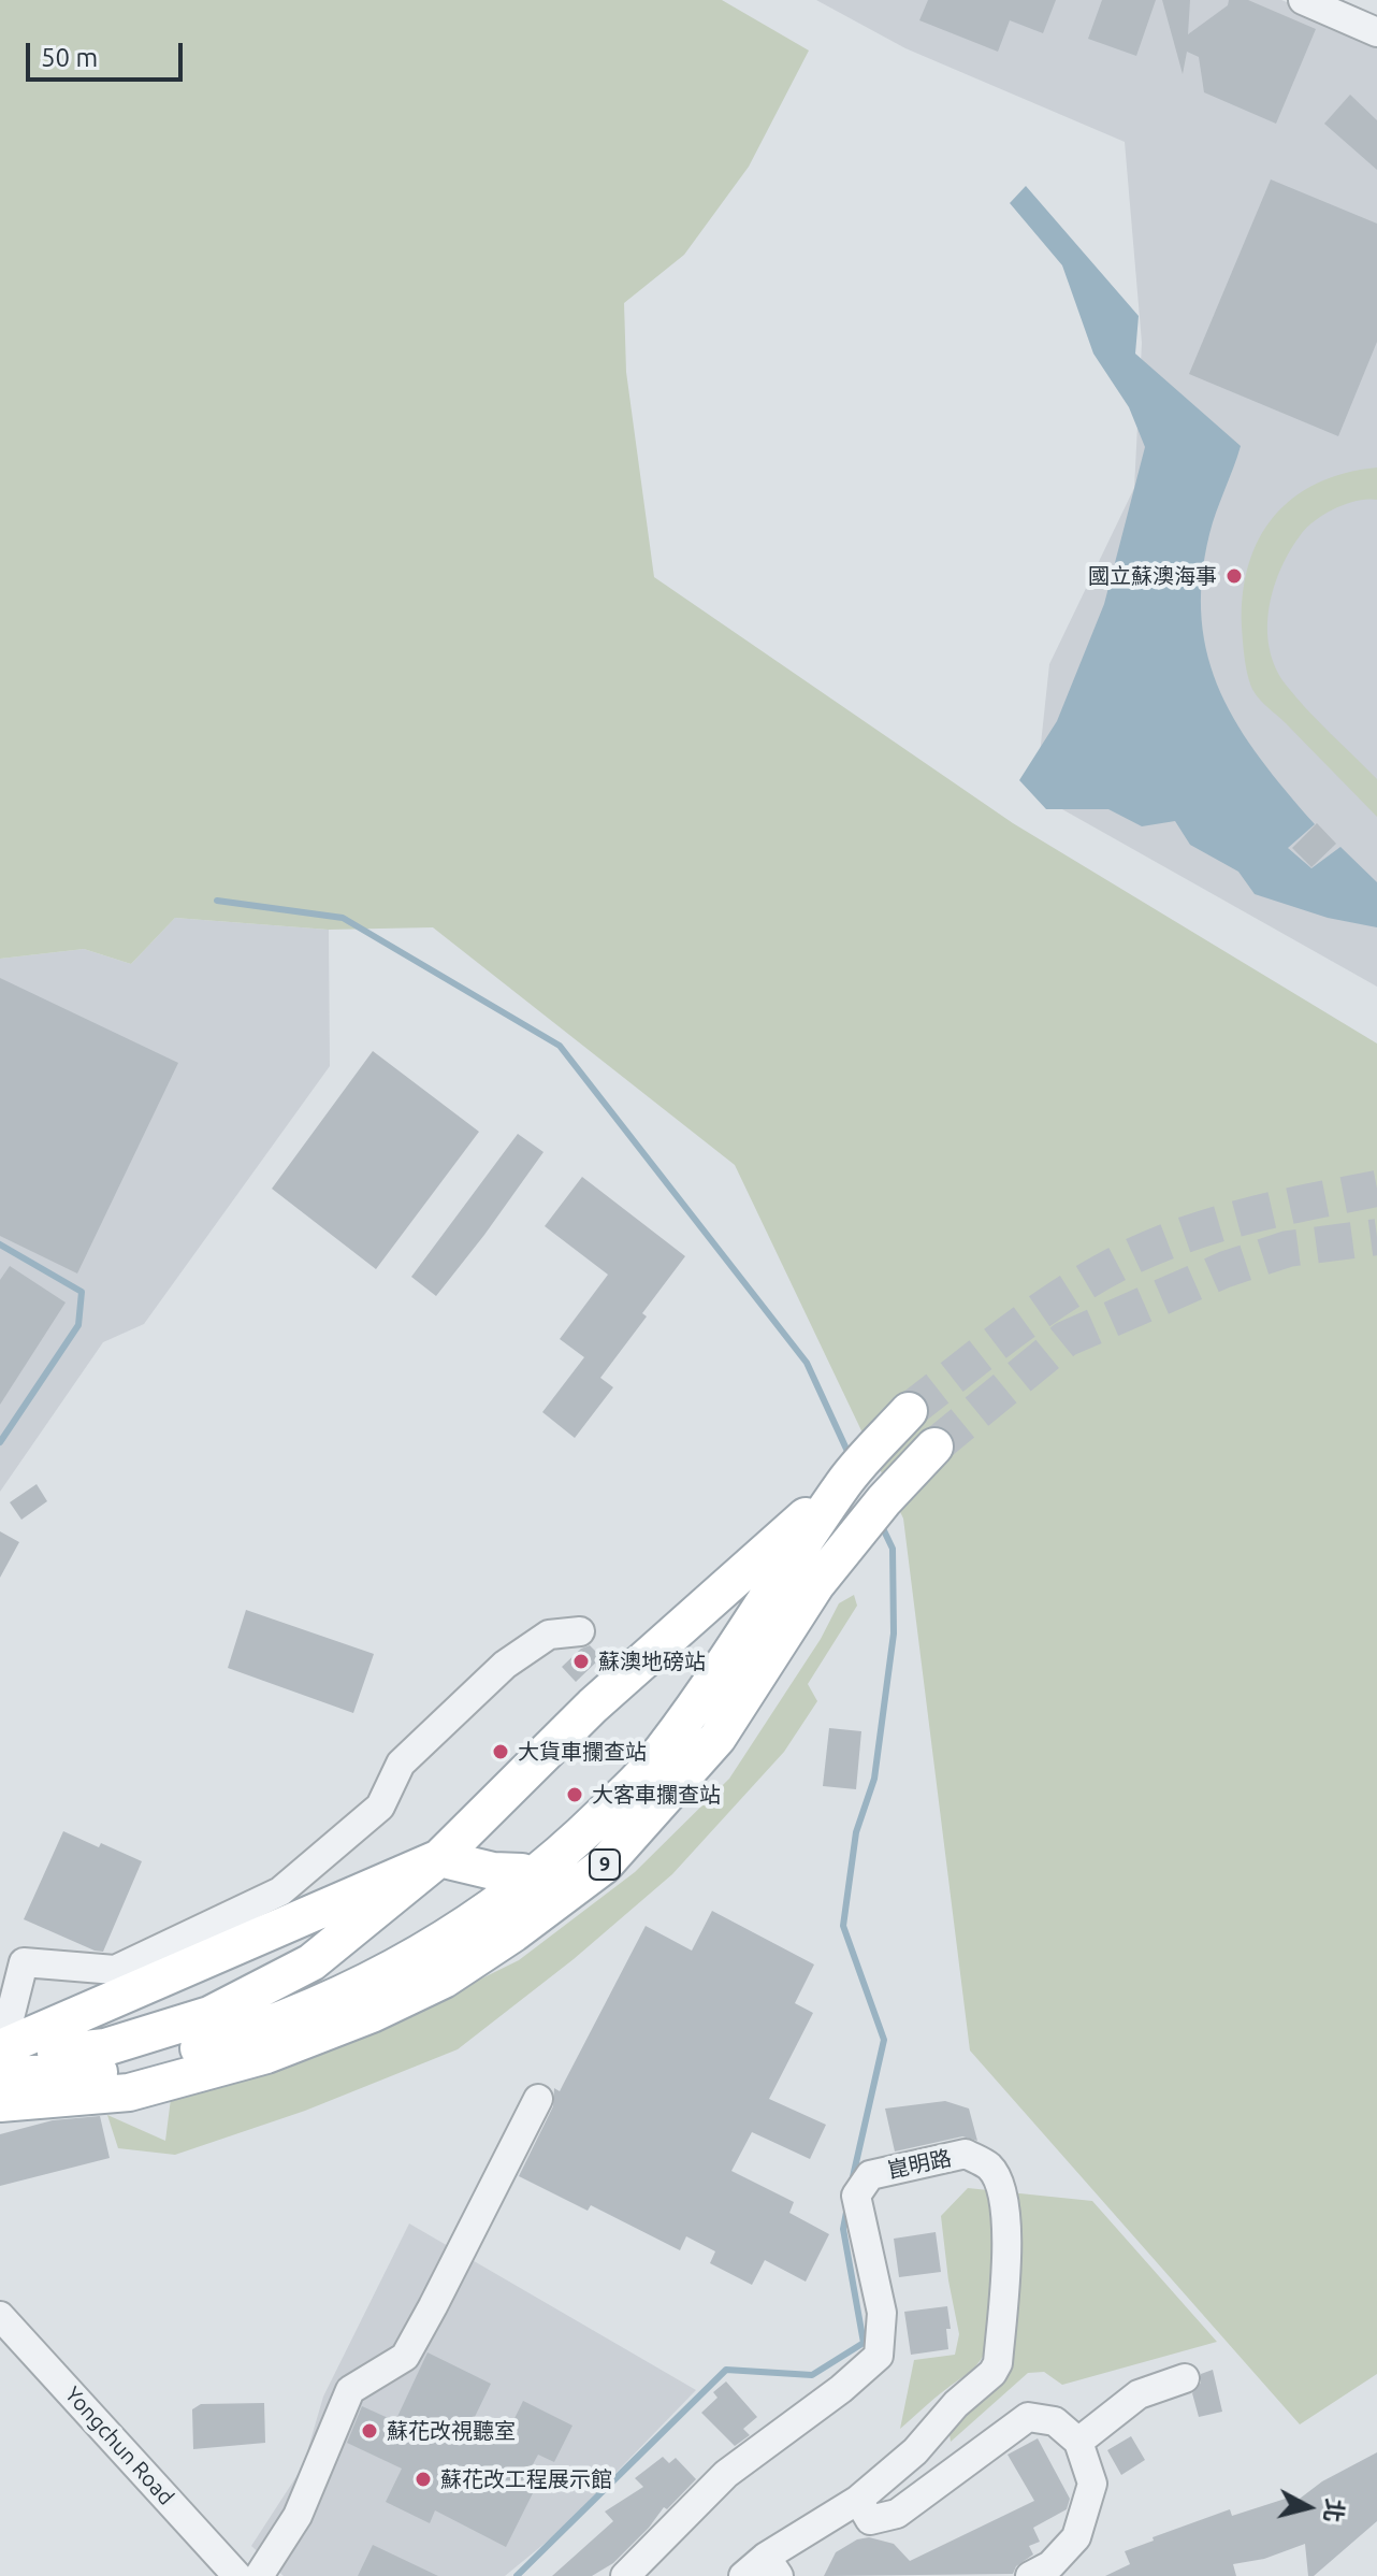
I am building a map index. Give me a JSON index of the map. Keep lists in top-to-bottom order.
{
  "streets": {
    "main road": ["9"],
    "street": ["崑明路", "Yongchun Road"]
  },
  "places": [
    "國立蘇澳海事",
    "蘇澳地磅站",
    "大貨車攔查站",
    "大客車攔查站",
    "蘇花改視聽室",
    "蘇花改工程展示館"
  ],
  "scale_bar": "50 m",
  "north": "right"
}
